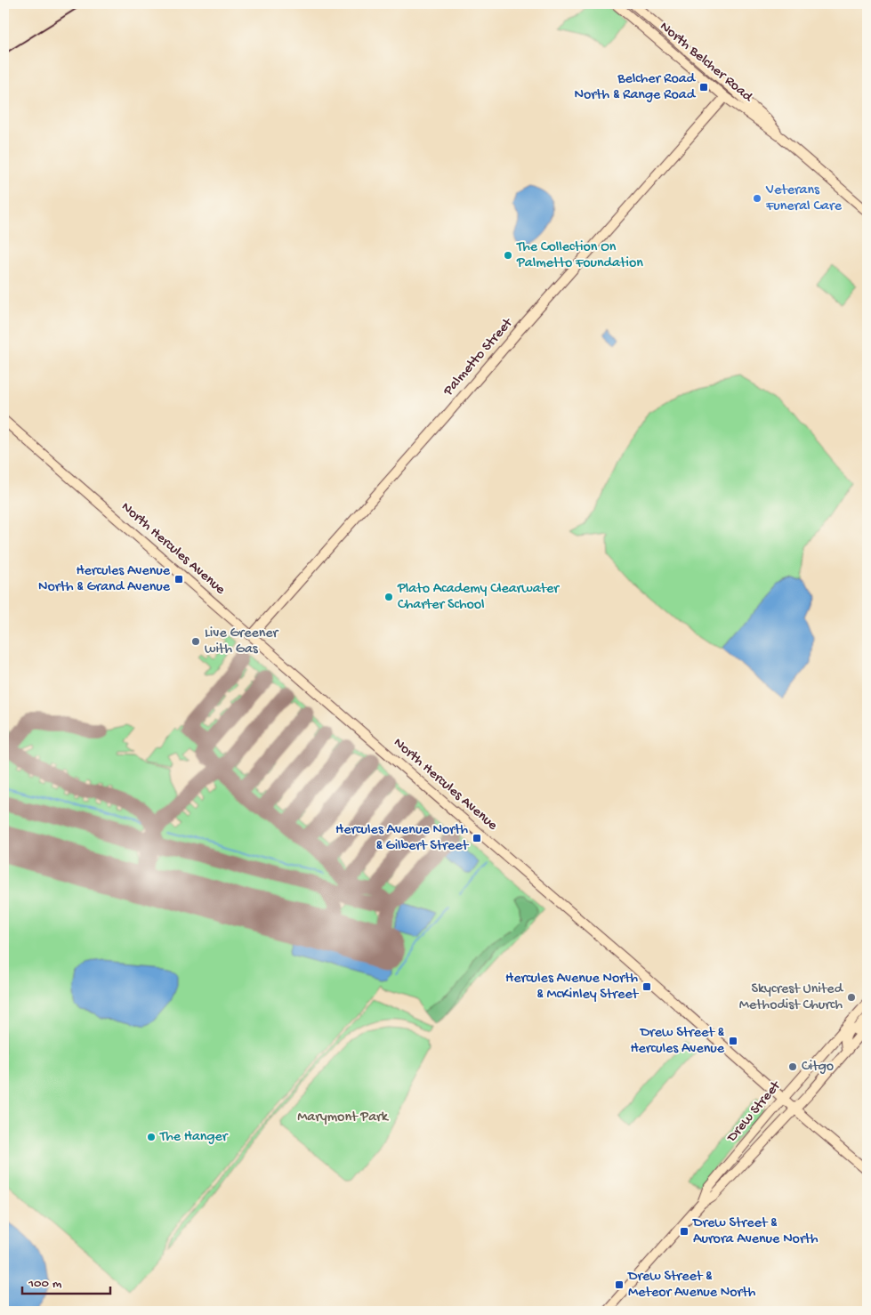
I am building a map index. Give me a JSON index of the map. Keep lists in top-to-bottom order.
{
  "streets": {
    "street": [
      "North Belcher Road",
      "Palmetto Street",
      "North Hercules Avenue",
      "Drew Street"
    ]
  },
  "crossings": [
    ["North Belcher Road", "Palmetto Street"],
    ["Palmetto Street", "North Hercules Avenue"],
    ["North Hercules Avenue", "Drew Street"]
  ],
  "parks": ["Marymont Park"],
  "places": {
    "transit": [
      "Belcher Road North & Range Road",
      "Hercules Avenue North & Grand Avenue",
      "Hercules Avenue North & Gilbert Street",
      "Hercules Avenue North & McKinley Street",
      "Drew Street & Hercules Avenue",
      "Drew Street & Aurora Avenue North",
      "Drew Street & Meteor Avenue North"
    ],
    "other": [
      "Veterans Funeral Care",
      "The Collection On Palmetto Foundation",
      "Plato Academy Clearwater Charter School",
      "Live Greener with Gas",
      "Skycrest United Methodist Church",
      "Citgo",
      "The Hanger"
    ]
  },
  "scale_bar": "100 m"
}
